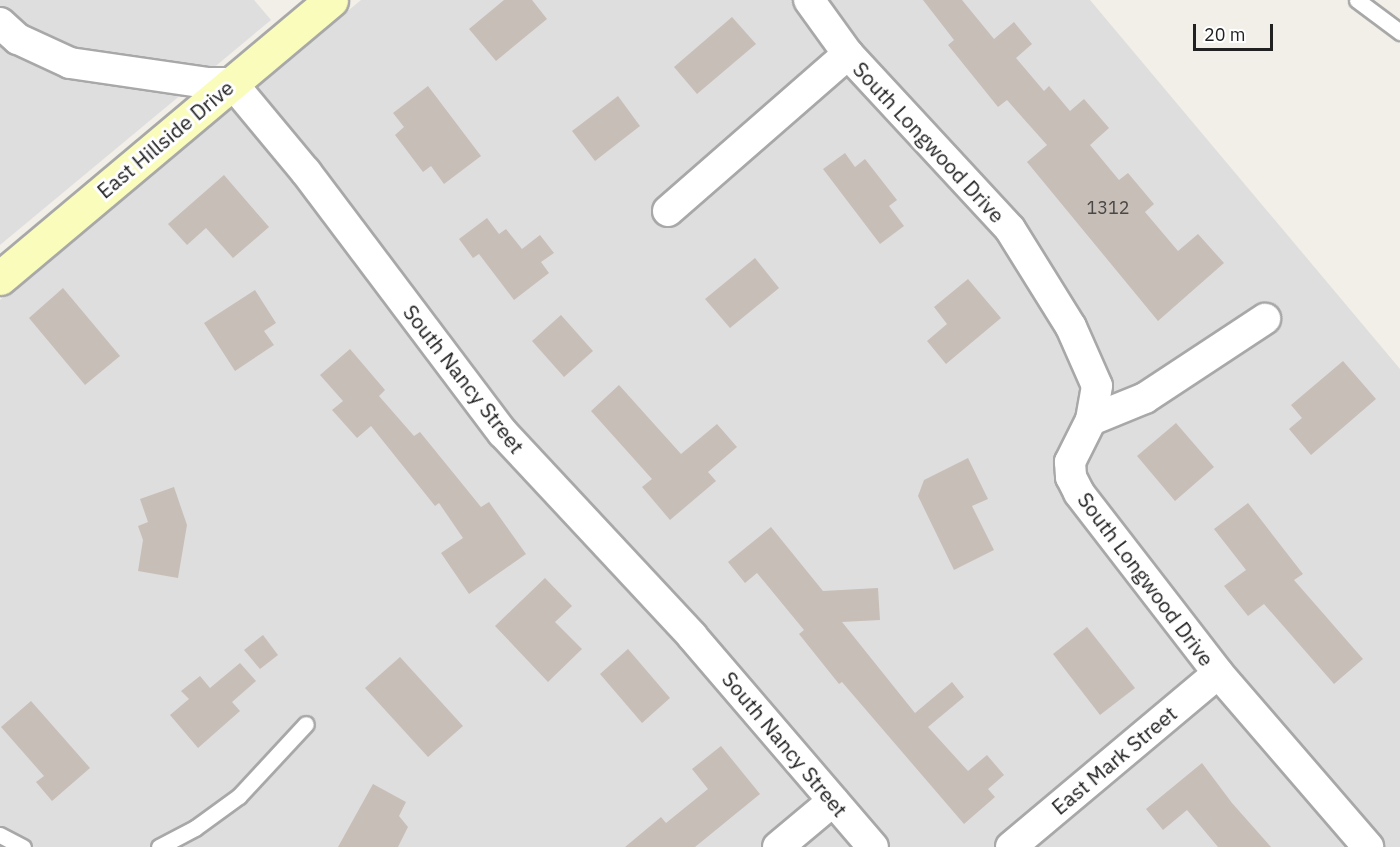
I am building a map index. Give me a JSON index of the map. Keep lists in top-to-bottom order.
{
  "streets": {
    "main road": ["East Hillside Drive"],
    "street": ["South Longwood Drive", "South Nancy Street", "East Mark Street"]
  },
  "crossings": [
    ["East Hillside Drive", "South Nancy Street"],
    ["South Longwood Drive", "East Mark Street"]
  ],
  "house_numbers": ["1312"],
  "scale_bar": "20 m"
}
